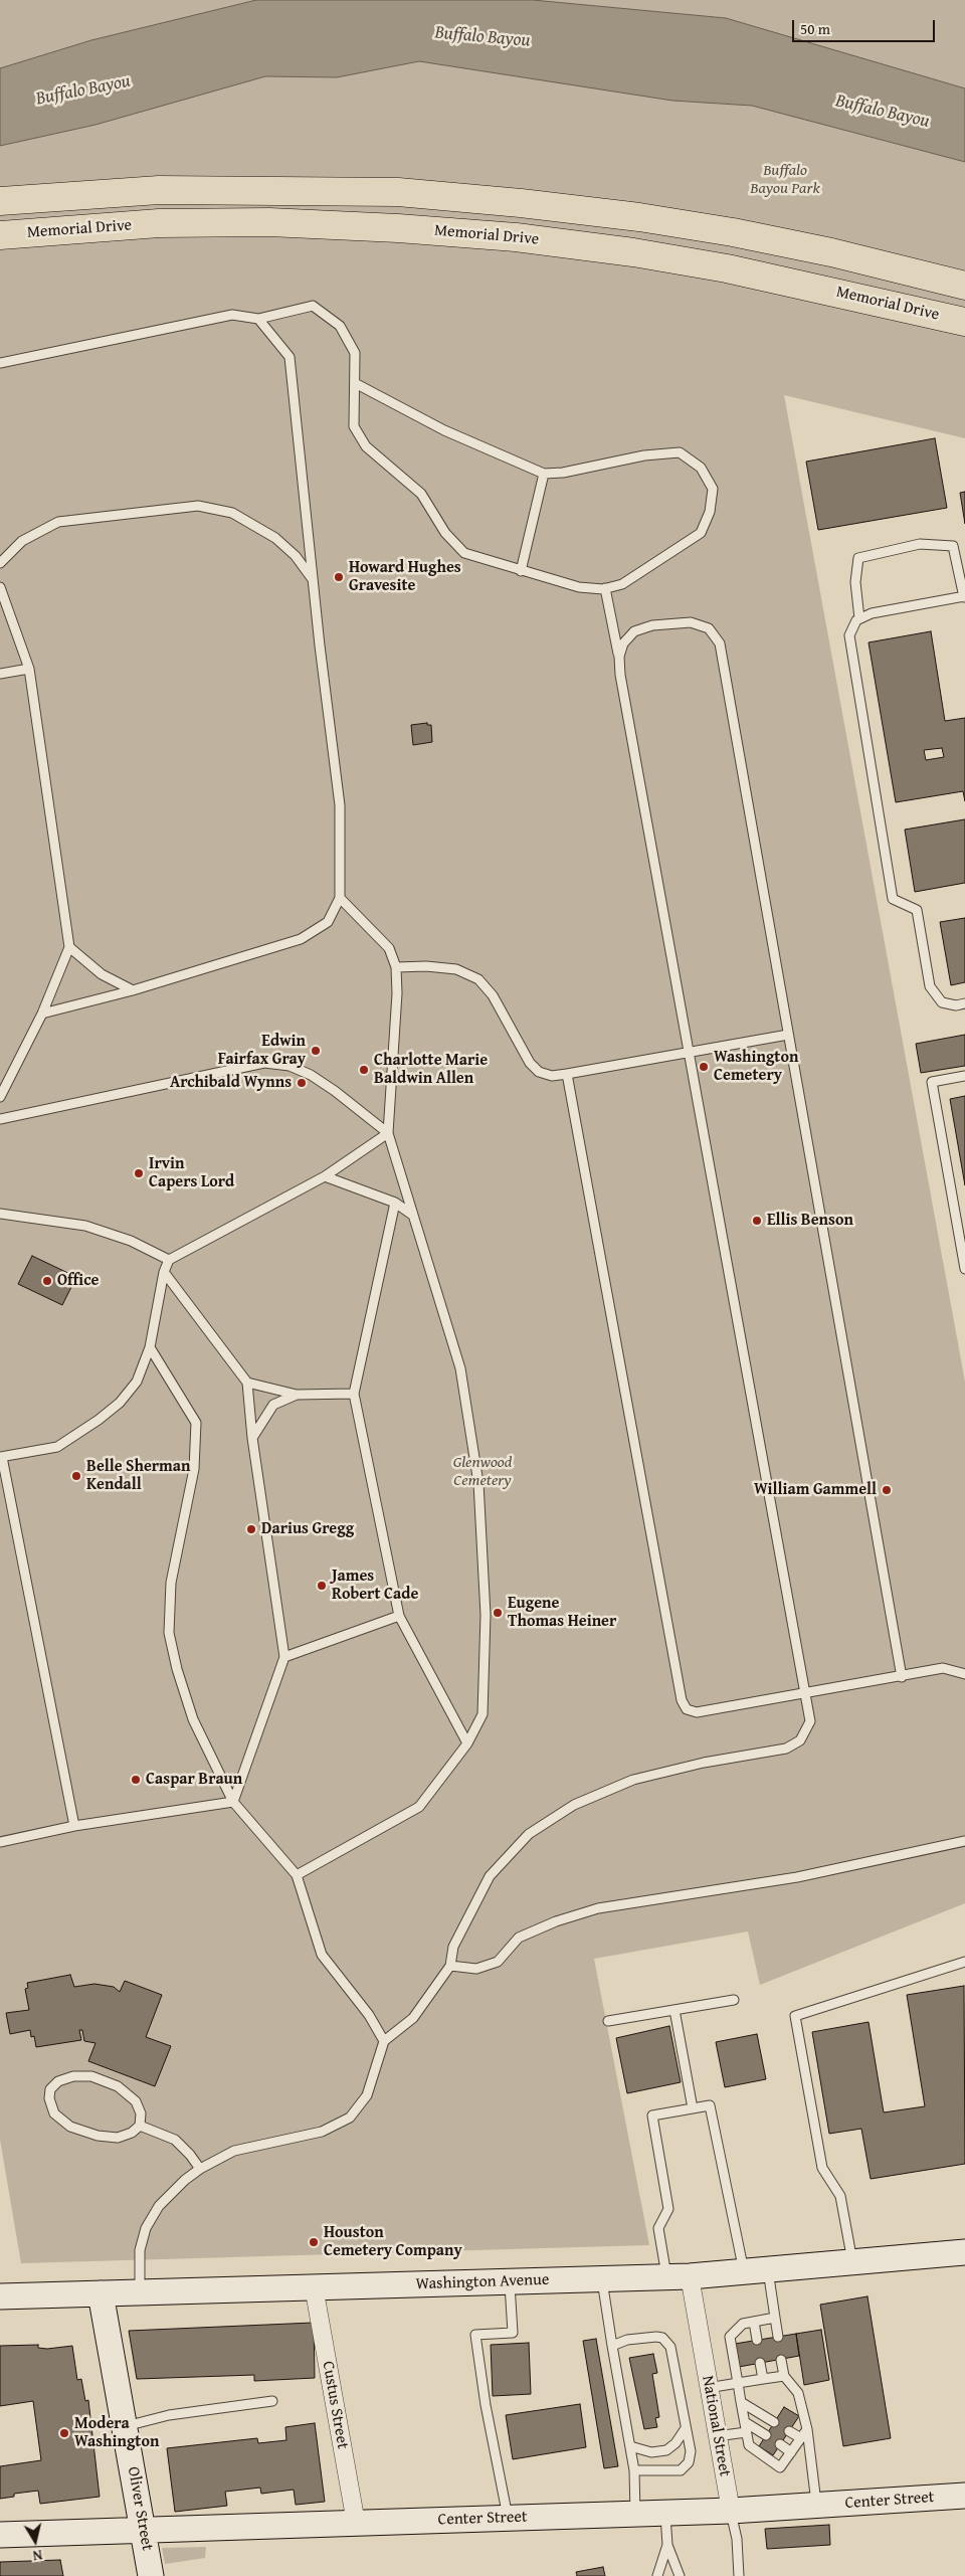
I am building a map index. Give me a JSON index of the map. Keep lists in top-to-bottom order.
{
  "streets": {
    "main road": ["Memorial Drive"],
    "street": [
      "Washington Avenue",
      "Custus Street",
      "National Street",
      "Center Street",
      "Oliver Street"
    ]
  },
  "crossings": [
    ["Washington Avenue", "Custus Street"],
    ["Washington Avenue", "National Street"],
    ["Washington Avenue", "Oliver Street"],
    ["Custus Street", "Center Street"],
    ["National Street", "Center Street"],
    ["Center Street", "Oliver Street"]
  ],
  "water": ["Buffalo Bayou"],
  "parks": ["Buffalo Bayou Park", "Glenwood Cemetery"],
  "places": [
    "Howard Hughes Gravesite",
    "Edwin Fairfax Gray",
    "Washington Cemetery",
    "Charlotte Marie Baldwin Allen",
    "Archibald Wynns",
    "Irvin Capers Lord",
    "Ellis Benson",
    "Office",
    "Belle Sherman Kendall",
    "William Gammell",
    "Darius Gregg",
    "James Robert Cade",
    "Eugene Thomas Heiner",
    "Caspar Braun",
    "Houston Cemetery Company",
    "Modera Washington"
  ],
  "scale_bar": "50 m",
  "north": "bottom"
}
